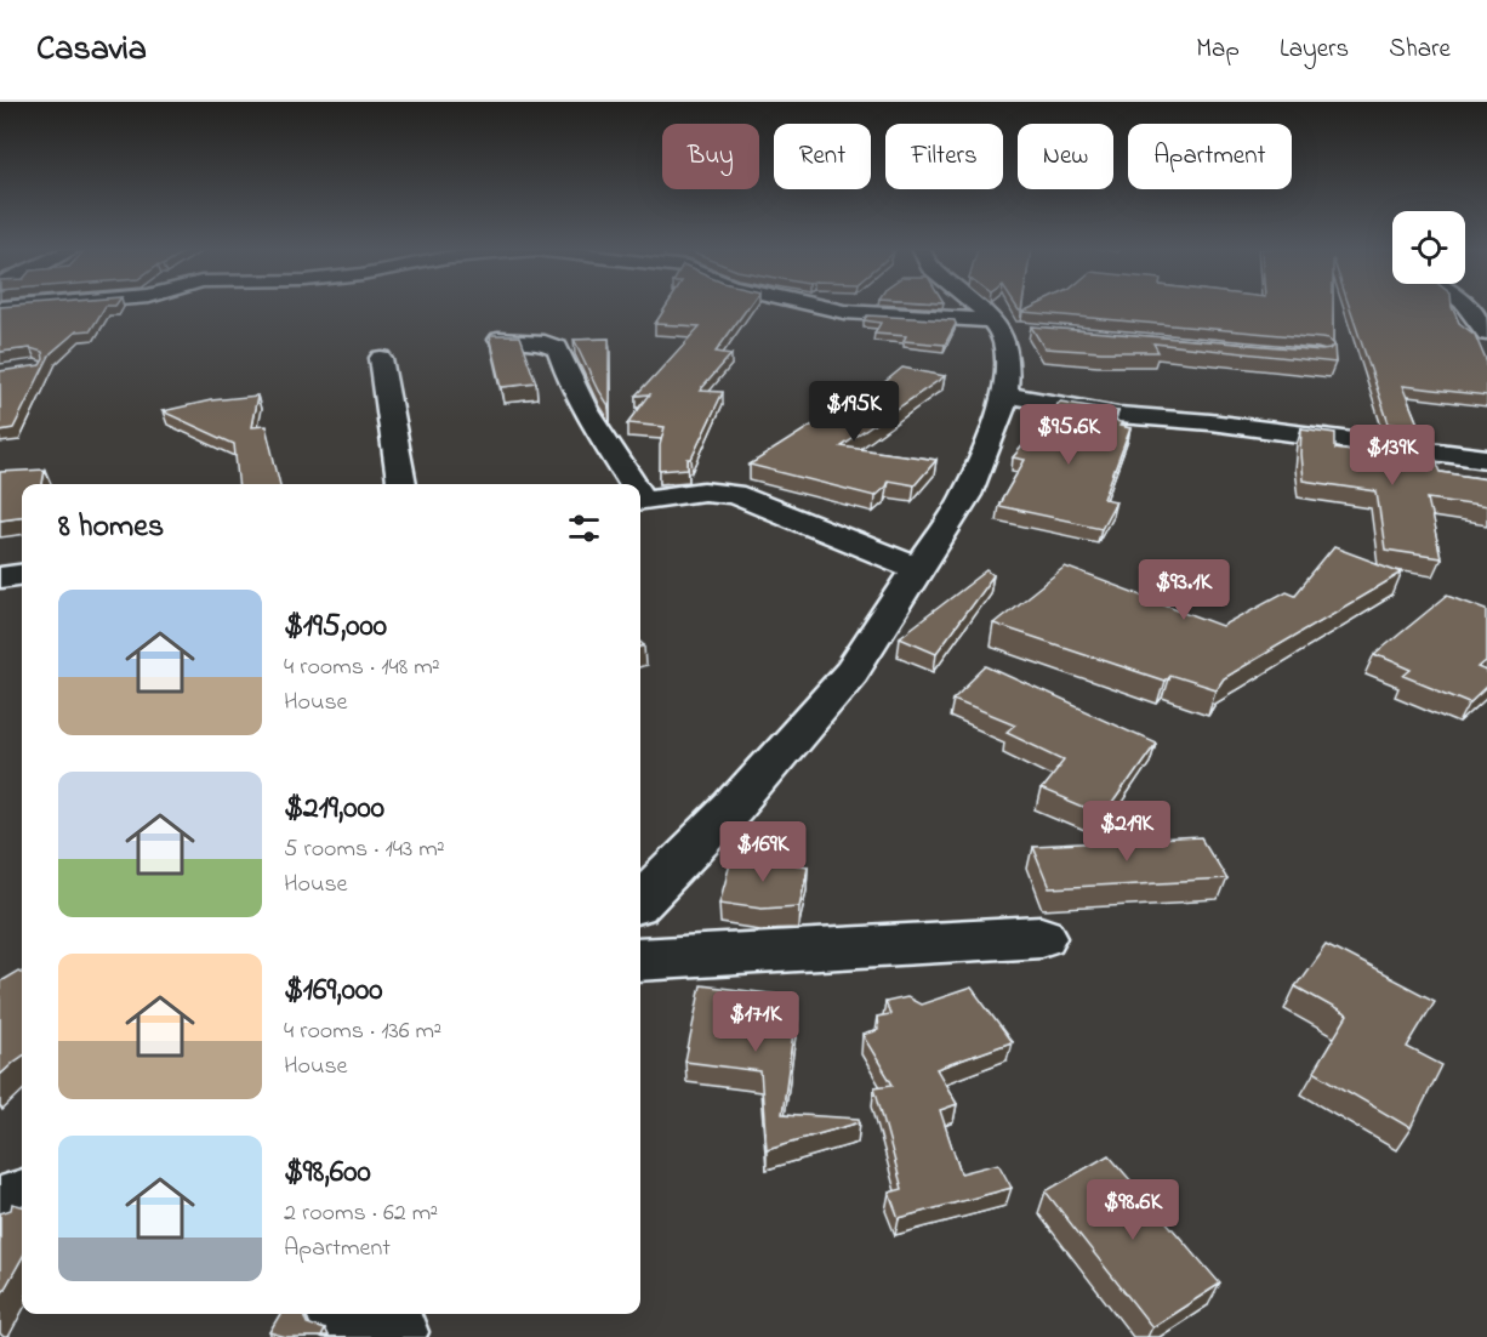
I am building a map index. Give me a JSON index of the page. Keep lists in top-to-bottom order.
{
  "page": {
    "header": "Casavia",
    "nav": ["Map", "Layers", "Share"],
    "chip": [
      "Buy",
      "Rent",
      "Filters",
      "New",
      "Apartment"
    ],
    "price": [
      "$195K",
      "$95.6K",
      "$139K",
      "$93.1K",
      "$219K",
      "$169K",
      "$171K",
      "$98.6K"
    ],
    "heading": "8 homes",
    "list": [
      {
        "name": "$195,000",
        "note": "4 rooms · 148 m² · House"
      },
      {
        "name": "$219,000",
        "note": "5 rooms · 143 m² · House"
      },
      {
        "name": "$169,000",
        "note": "4 rooms · 136 m² · House"
      },
      {
        "name": "$98,600",
        "note": "2 rooms · 62 m² · Apartment"
      }
    ]
  }
}
